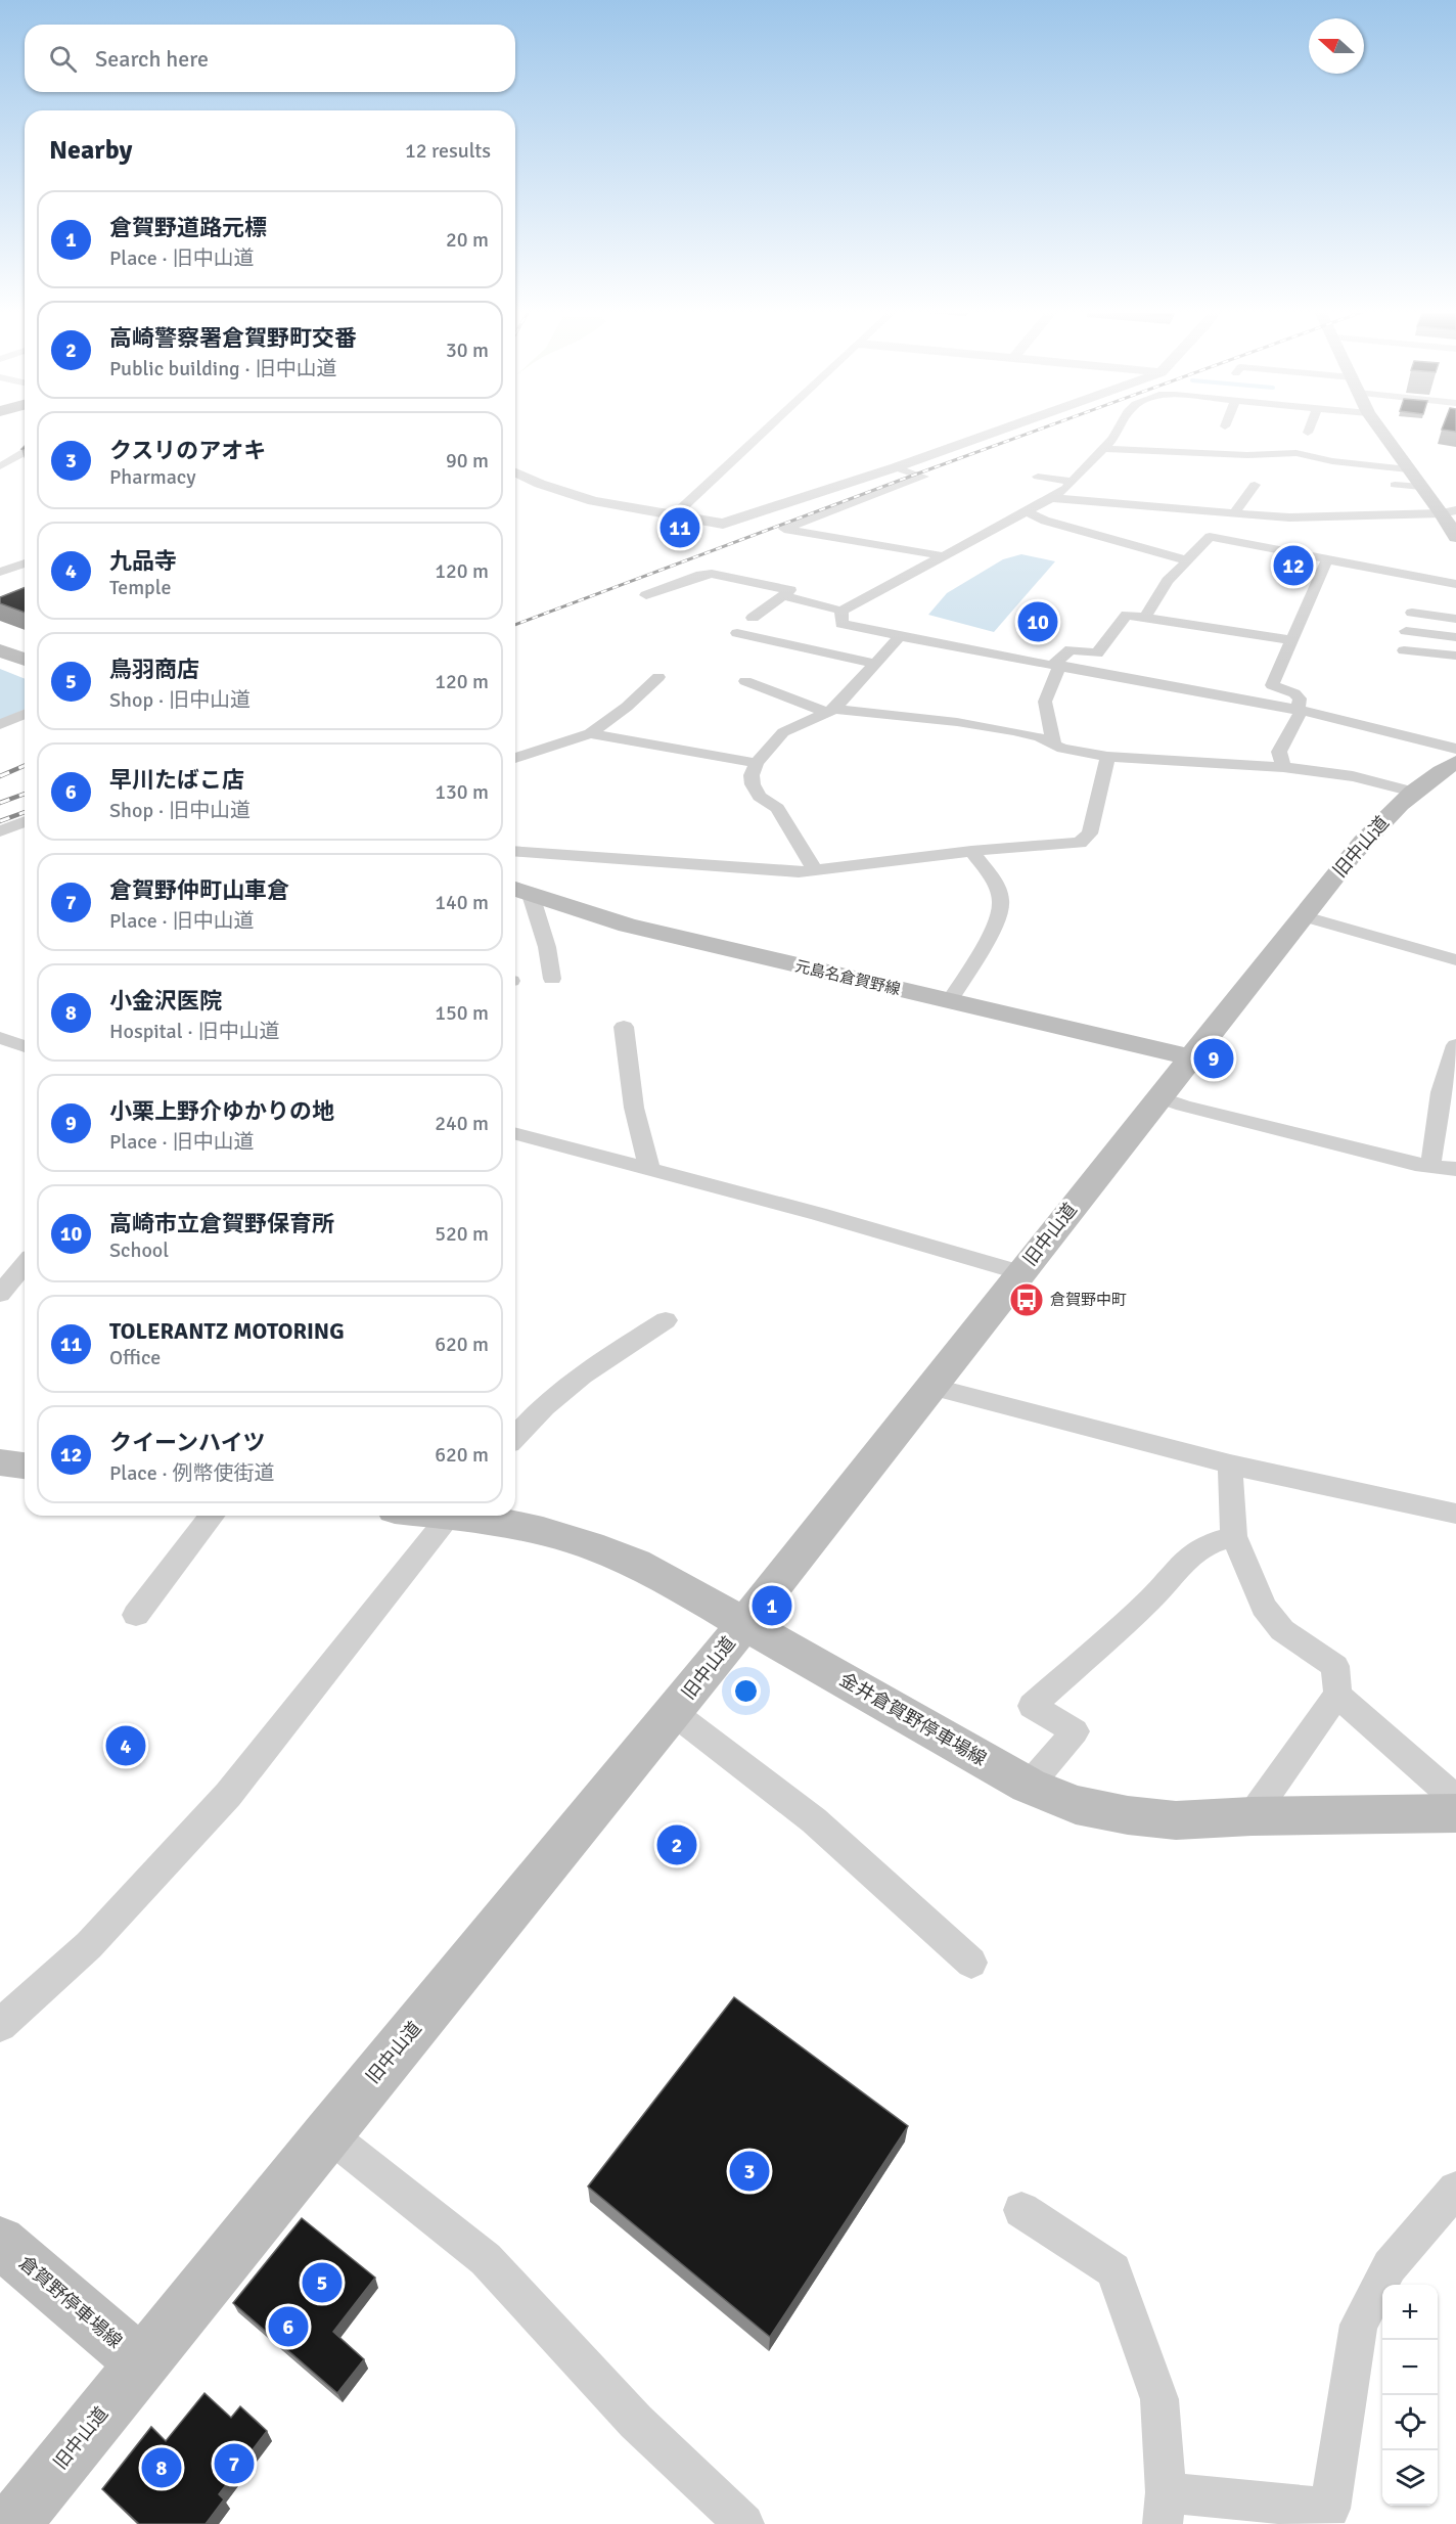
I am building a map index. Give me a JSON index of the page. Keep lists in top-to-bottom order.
{
  "streets": {
    "main road": [
      "旧中山道",
      "元島名倉賀野線",
      "金井倉賀野停車場線",
      "倉賀野停車場線"
    ]
  },
  "crossings": [
    ["旧中山道", "元島名倉賀野線"],
    ["旧中山道", "金井倉賀野停車場線"],
    ["旧中山道", "倉賀野停車場線"]
  ],
  "places": {
    "bus stop": ["倉賀野中町"]
  },
  "north": "left",
  "page": {
    "search": "Search here",
    "heading": ["Nearby", "12 results"],
    "list": [
      {
        "mark": "1",
        "name": "倉賀野道路元標",
        "note": "Place · 旧中山道",
        "value": "20 m"
      },
      {
        "mark": "2",
        "name": "高崎警察署倉賀野町交番",
        "note": "Public building · 旧中山道",
        "value": "30 m"
      },
      {
        "mark": "3",
        "name": "クスリのアオキ",
        "note": "Pharmacy",
        "value": "90 m"
      },
      {
        "mark": "4",
        "name": "九品寺",
        "note": "Temple",
        "value": "120 m"
      },
      {
        "mark": "5",
        "name": "鳥羽商店",
        "note": "Shop · 旧中山道",
        "value": "120 m"
      },
      {
        "mark": "6",
        "name": "早川たばこ店",
        "note": "Shop · 旧中山道",
        "value": "130 m"
      },
      {
        "mark": "7",
        "name": "倉賀野仲町山車倉",
        "note": "Place · 旧中山道",
        "value": "140 m"
      },
      {
        "mark": "8",
        "name": "小金沢医院",
        "note": "Hospital · 旧中山道",
        "value": "150 m"
      },
      {
        "mark": "9",
        "name": "小栗上野介ゆかりの地",
        "note": "Place · 旧中山道",
        "value": "240 m"
      },
      {
        "mark": "10",
        "name": "高崎市立倉賀野保育所",
        "note": "School",
        "value": "520 m"
      },
      {
        "mark": "11",
        "name": "TOLERANTZ MOTORING",
        "note": "Office",
        "value": "620 m"
      },
      {
        "mark": "12",
        "name": "クイーンハイツ",
        "note": "Place · 例幣使街道",
        "value": "620 m"
      }
    ],
    "pins": [
      "11",
      "12",
      "10",
      "9",
      "1",
      "4",
      "2",
      "3",
      "5",
      "6",
      "7",
      "8"
    ],
    "map_buttons": ["+", "−"]
  }
}
